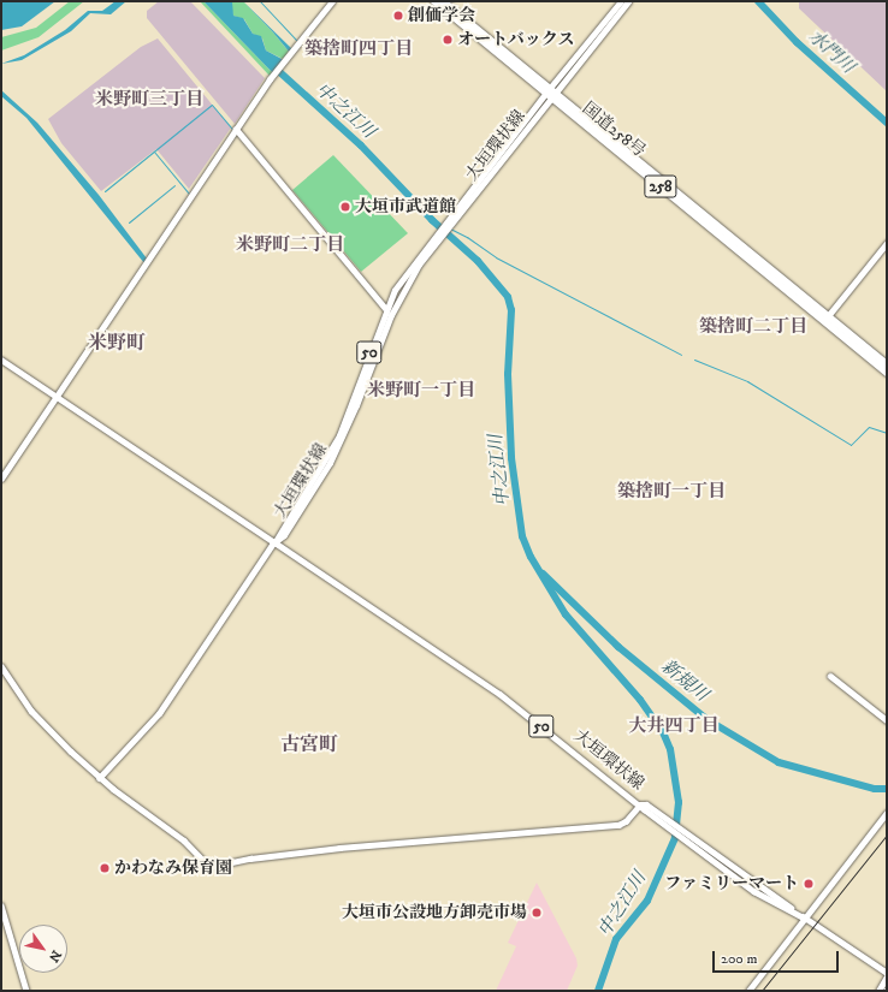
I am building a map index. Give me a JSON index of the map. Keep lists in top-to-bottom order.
{
  "streets": {
    "highway": ["国道258号", "258"],
    "main road": ["大垣環状線", "50"]
  },
  "crossings": [
    ["国道258号", "大垣環状線"]
  ],
  "districts": [
    "築捨町四丁目",
    "米野町三丁目",
    "米野町二丁目",
    "築捨町二丁目",
    "米野町",
    "米野町一丁目",
    "築捨町一丁目",
    "大井四丁目",
    "古宮町"
  ],
  "water": ["水門川", "中之江川", "新規川"],
  "places": [
    "創価学会",
    "オートバックス",
    "大垣市武道館",
    "かわなみ保育園",
    "ファミリーマート",
    "大垣市公設地方卸売市場"
  ],
  "scale_bar": "200 m",
  "north": "bottom right"
}
